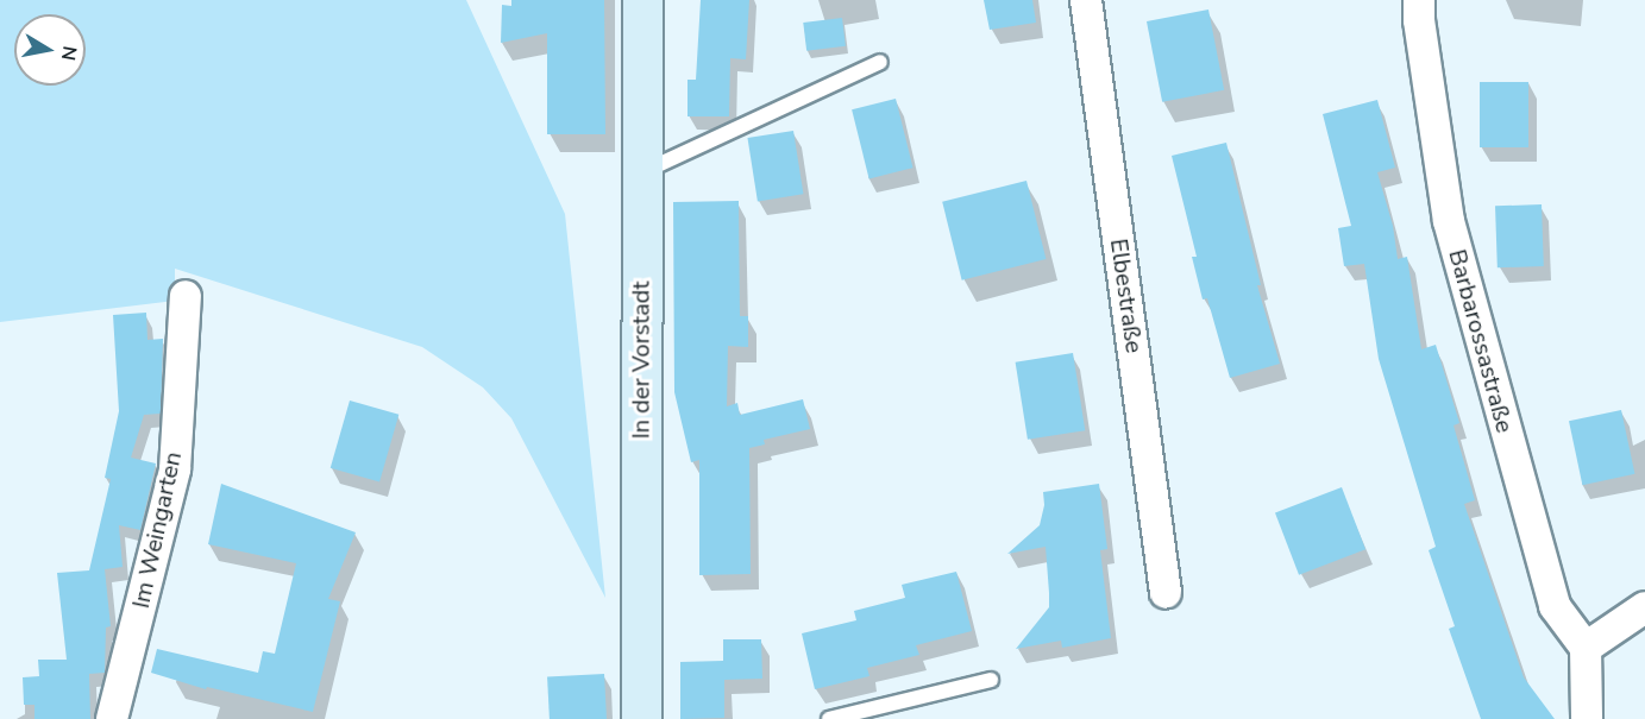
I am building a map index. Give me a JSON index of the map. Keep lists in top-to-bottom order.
{
  "streets": {
    "street": [
      "Elbestraße",
      "Barbarossastraße",
      "In der Vorstadt",
      "Im Weingarten"
    ]
  },
  "north": "right"
}
